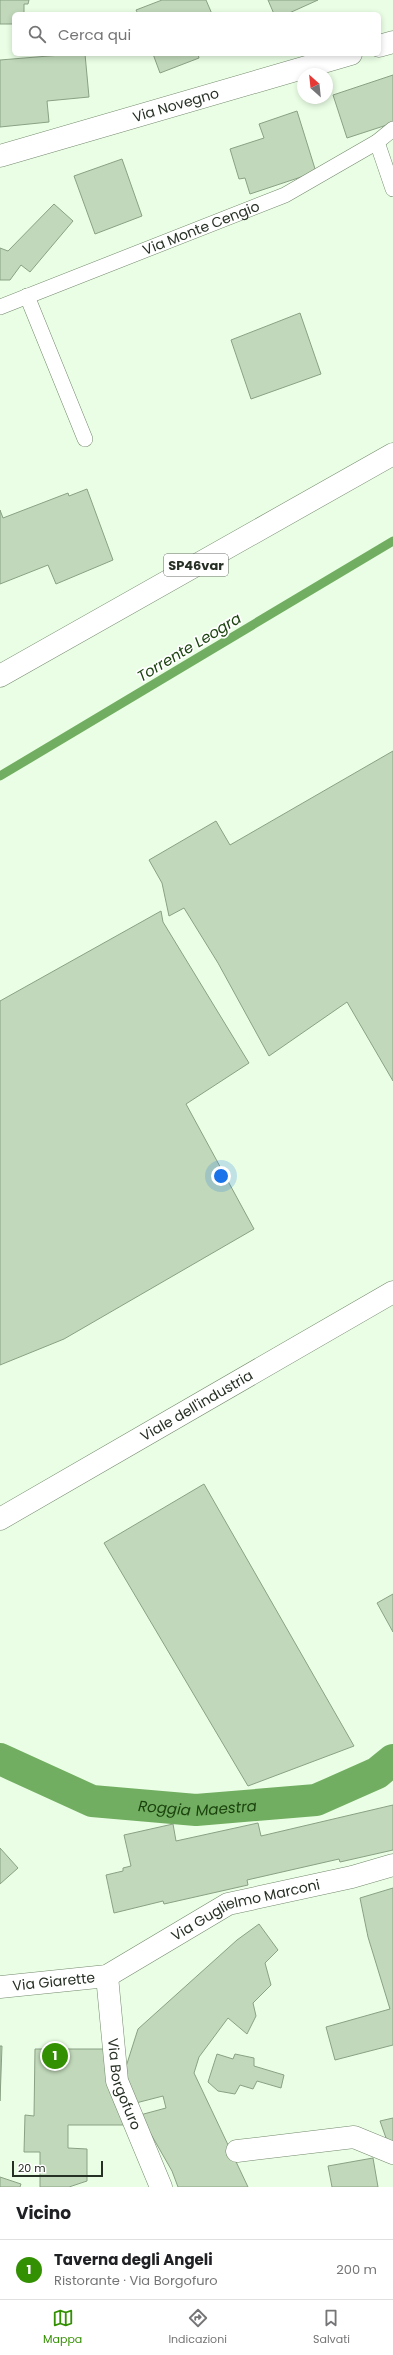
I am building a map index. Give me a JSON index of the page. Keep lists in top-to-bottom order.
{
  "streets": {
    "street": [
      "Via Novegno",
      "SP46var",
      "Viale dell'industria",
      "Via Guglielmo Marconi",
      "Via Giarette",
      "Via Borgofuro"
    ],
    "lane": ["Via Monte Cengio"]
  },
  "crossings": [
    ["Via Guglielmo Marconi", "Via Giarette"],
    ["Via Guglielmo Marconi", "Via Borgofuro"],
    ["Via Giarette", "Via Borgofuro"]
  ],
  "water": ["Torrente Leogra", "Roggia Maestra"],
  "scale_bar": "20 m",
  "north": "top left",
  "page": {
    "search": "Cerca qui",
    "pins": "1",
    "scale": "20 m",
    "heading": "Vicino",
    "list": [
      {
        "mark": "1",
        "name": "Taverna degli Angeli",
        "note": "Ristorante · Via Borgofuro",
        "value": "200 m"
      }
    ],
    "nav": ["Mappa", "Indicazioni", "Salvati"]
  }
}
